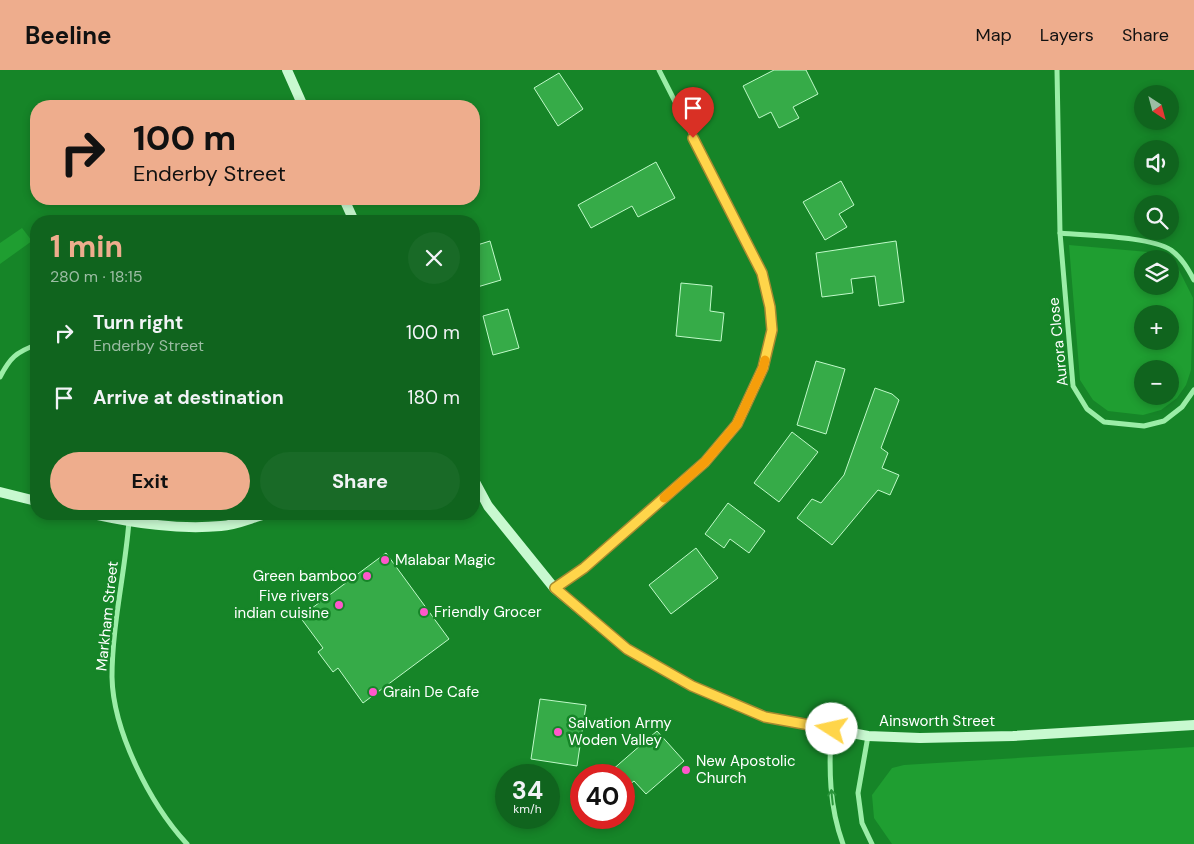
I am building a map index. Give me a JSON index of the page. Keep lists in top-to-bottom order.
{
  "streets": {
    "street": ["Aurora Close", "Markham Street", "Ainsworth Street"]
  },
  "places": [
    "Malabar Magic",
    "Green bamboo",
    "Five rivers indian cuisine",
    "Friendly Grocer",
    "Grain De Cafe",
    "Salvation Army Woden Valley",
    "New Apostolic Church"
  ],
  "north": "bottom right",
  "page": {
    "header": "Beeline",
    "nav": ["Map", "Layers", "Share"],
    "map_buttons": ["+", "−"],
    "turn": ["100 m", "Enderby Street"],
    "heading": ["1 min", "280 m · 18:15"],
    "list": [
      {
        "name": "Turn right",
        "note": "Enderby Street",
        "value": "100 m"
      },
      {
        "name": "Arrive at destination",
        "value": "180 m"
      }
    ],
    "buttons": ["Exit", "Share"],
    "speed": "34 km/h",
    "limit": "40"
  }
}
